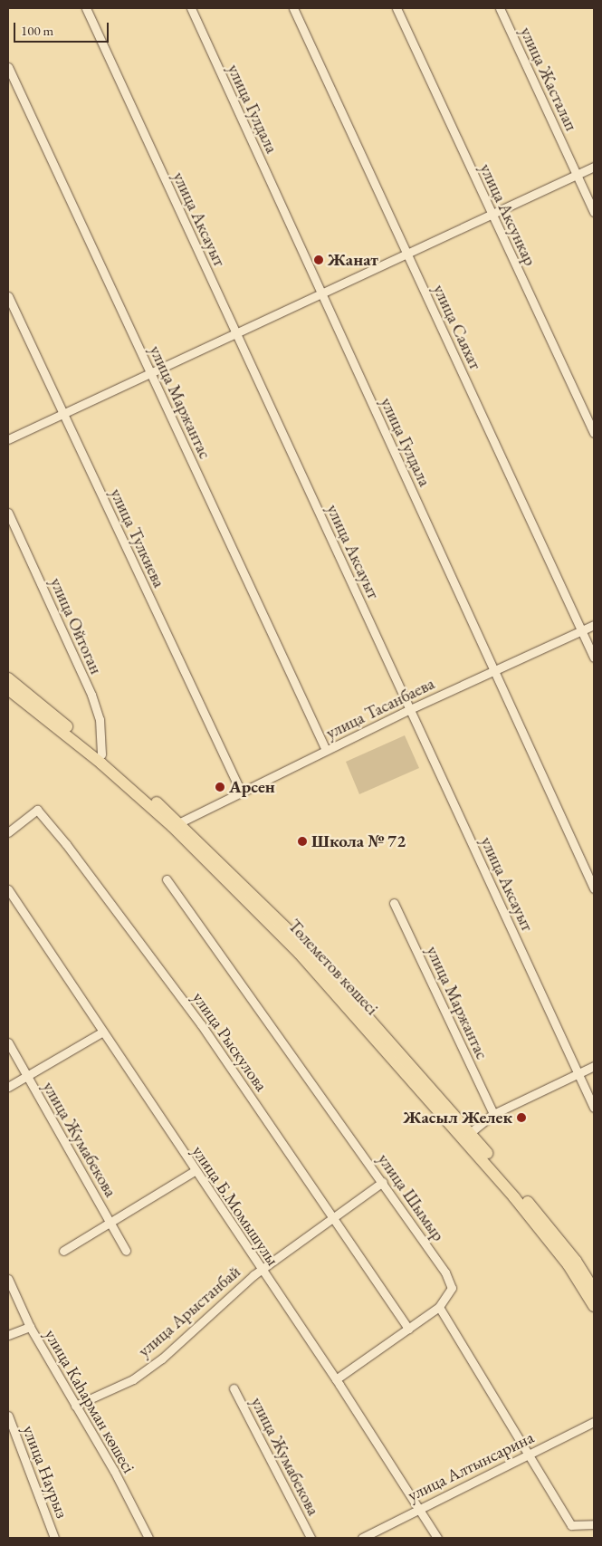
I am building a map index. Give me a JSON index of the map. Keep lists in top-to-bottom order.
{
  "streets": {
    "main road": ["Төлеметов көшесі"],
    "street": [
      "улица Жасталап",
      "улица Гулдала",
      "улица Аксункар",
      "улица Аксауыт",
      "улица Саяхат",
      "улица Маржантас",
      "улица Тулкиева",
      "улица Ойтоган",
      "улица Тасанбаева",
      "улица Рыскулова",
      "улица Жумабекова",
      "улица Шымыр",
      "улица Б.Момышулы",
      "улица Арыстанбай",
      "улица Каһарман көшесі",
      "улица Алтынсарина",
      "улица Наурыз"
    ]
  },
  "crossings": [
    ["улица Гулдала", "улица Тасанбаева"],
    ["улица Аксауыт", "улица Тасанбаева"],
    ["улица Саяхат", "улица Тасанбаева"],
    ["улица Маржантас", "улица Тасанбаева"],
    ["улица Тулкиева", "улица Тасанбаева"],
    ["улица Ойтоган", "Төлеметов көшесі"],
    ["улица Тасанбаева", "Төлеметов көшесі"],
    ["улица Рыскулова", "улица Арыстанбай"],
    ["улица Шымыр", "улица Арыстанбай"],
    ["улица Б.Момышулы", "улица Арыстанбай"],
    ["улица Б.Момышулы", "улица Алтынсарина"],
    ["улица Арыстанбай", "улица Каһарман көшесі"]
  ],
  "places": [
    "Жанат",
    "Арсен",
    "Школа № 72",
    "Жасыл Желек"
  ],
  "scale_bar": "100 m"
}
